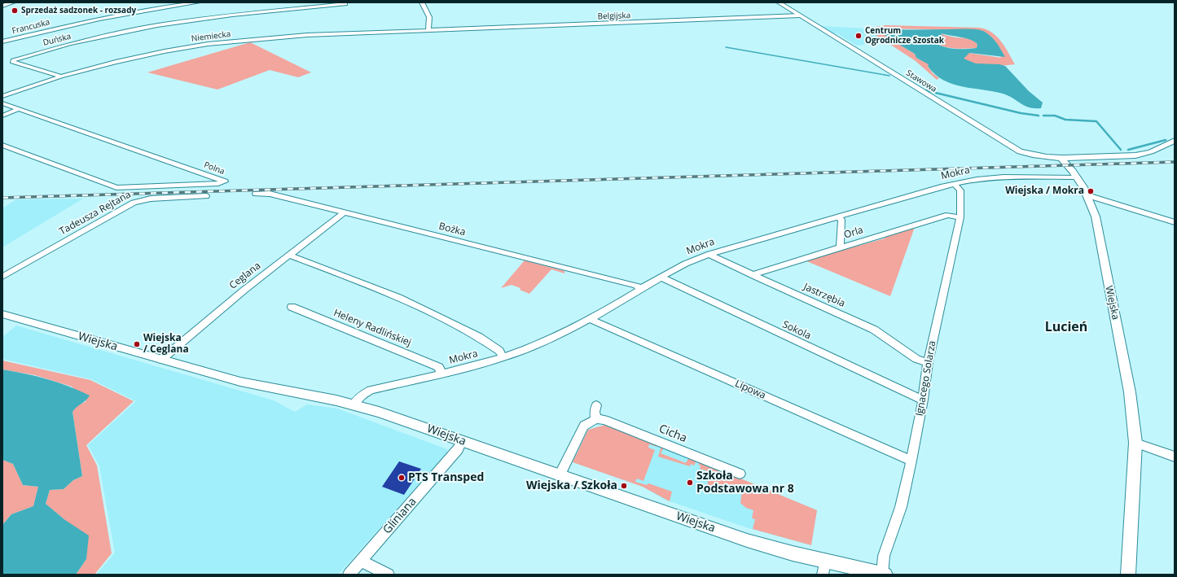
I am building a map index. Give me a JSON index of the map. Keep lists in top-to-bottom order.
{
  "streets": {
    "street": [
      "Belgijska",
      "Francuska",
      "Niemiecka",
      "Duńska",
      "Stawowa",
      "Polna",
      "Mokra",
      "Tadeusza Rejtana",
      "Bożka",
      "Orla",
      "Ceglana",
      "Jastrzębia",
      "Wiejska",
      "Heleny Radlińskiej",
      "Sokola",
      "Ignacego Solarza",
      "Lipowa",
      "Cicha",
      "Gliniana"
    ]
  },
  "crossings": [
    ["Belgijska", "Niemiecka"],
    ["Belgijska", "Stawowa"],
    ["Niemiecka", "Duńska"],
    ["Stawowa", "Wiejska"],
    ["Mokra", "Bożka"],
    ["Mokra", "Jastrzębia"],
    ["Mokra", "Wiejska"],
    ["Mokra", "Heleny Radlińskiej"],
    ["Mokra", "Sokola"],
    ["Mokra", "Ignacego Solarza"],
    ["Mokra", "Lipowa"],
    ["Bożka", "Ceglana"],
    ["Orla", "Jastrzębia"],
    ["Orla", "Ignacego Solarza"],
    ["Ceglana", "Wiejska"],
    ["Jastrzębia", "Ignacego Solarza"],
    ["Wiejska", "Ignacego Solarza"],
    ["Wiejska", "Gliniana"],
    ["Sokola", "Ignacego Solarza"],
    ["Ignacego Solarza", "Lipowa"]
  ],
  "districts": ["Lucień"],
  "places": [
    "Sprzedaż sadzonek - rozsady",
    "Centrum Ogrodnicze Szostak",
    "Wiejska / Mokra",
    "Wiejska / Ceglana",
    "PTS Transped",
    "Szkoła Podstawowa nr 8",
    "Wiejska / Szkoła"
  ]
}
